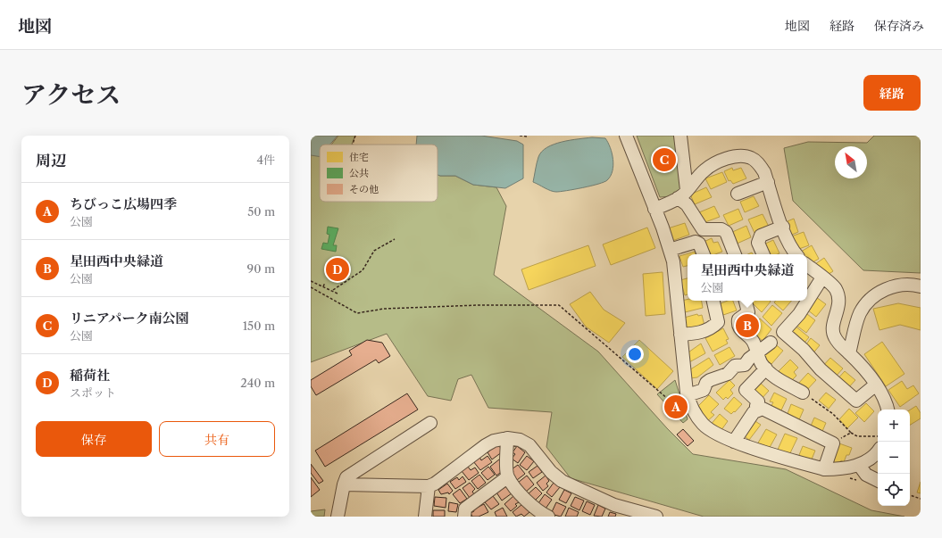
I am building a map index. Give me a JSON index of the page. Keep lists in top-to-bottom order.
{
  "legend": ["住宅", "公共", "その他"],
  "north": "top left",
  "page": {
    "header": "地図",
    "nav": ["地図", "経路", "保存済み"],
    "title": "アクセス",
    "buttons": [
      "経路",
      ["保存", "共有"]
    ],
    "heading": ["周辺", "4件"],
    "pins": [
      "C",
      "D",
      "B",
      "A"
    ],
    "list": [
      {
        "mark": "A",
        "name": "ちびっこ広場四季",
        "note": "公園",
        "value": "50 m"
      },
      {
        "mark": "B",
        "name": "星田西中央緑道",
        "note": "公園",
        "value": "90 m"
      },
      {
        "mark": "C",
        "name": "リニアパーク南公園",
        "note": "公園",
        "value": "150 m"
      },
      {
        "mark": "D",
        "name": "稲荷社",
        "note": "スポット",
        "value": "240 m"
      }
    ],
    "popup": ["星田西中央緑道", "公園"],
    "map_buttons": ["+", "−"]
  }
}
